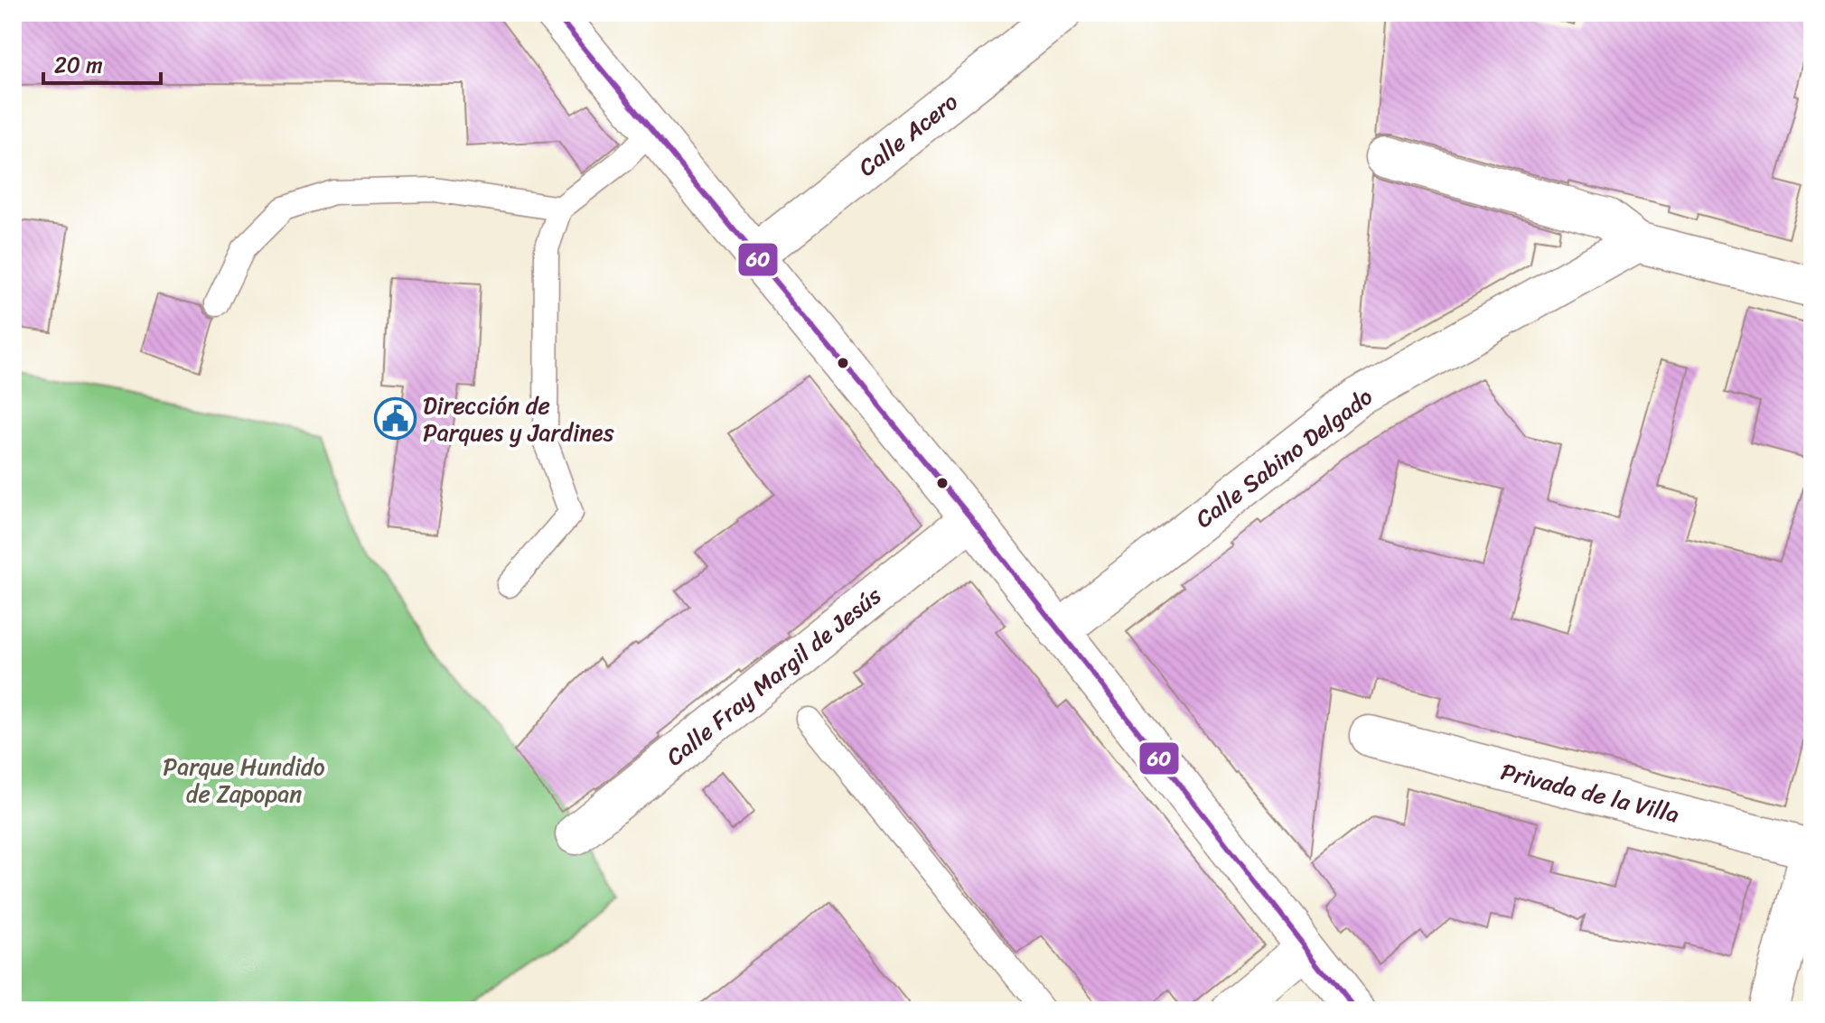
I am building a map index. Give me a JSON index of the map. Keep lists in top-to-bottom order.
{
  "streets": {
    "street": [
      "Calle Acero",
      "Calle Sabino Delgado",
      "Calle Fray Margil de Jesús",
      "Privada de la Villa"
    ]
  },
  "parks": ["Parque Hundido de Zapopan"],
  "places": {
    "public building": ["Dirección de Parques y Jardines"]
  },
  "lines": ["transit line 60"],
  "scale_bar": "20 m"
}
